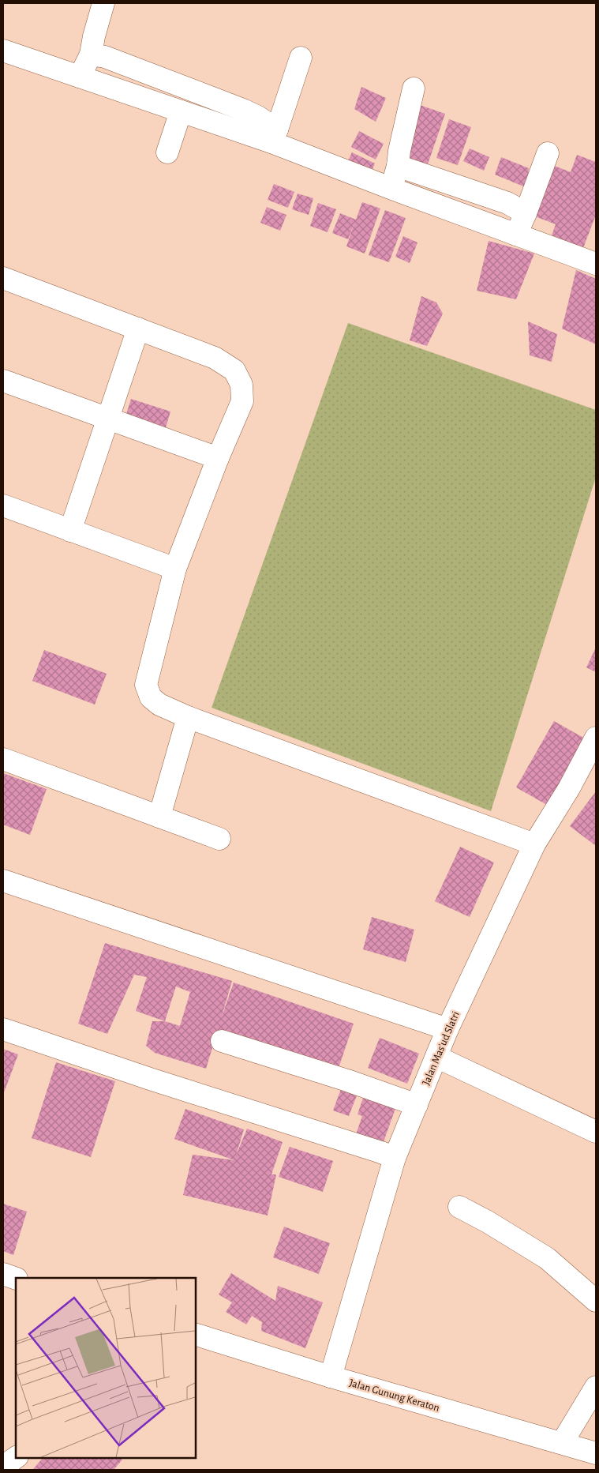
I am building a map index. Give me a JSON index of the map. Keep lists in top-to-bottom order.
{
  "streets": {
    "street": ["Jalan Mas'ud Slatri", "Jalan Gunung Keraton"]
  },
  "crossings": [
    ["Jalan Mas'ud Slatri", "Jalan Gunung Keraton"]
  ]
}
